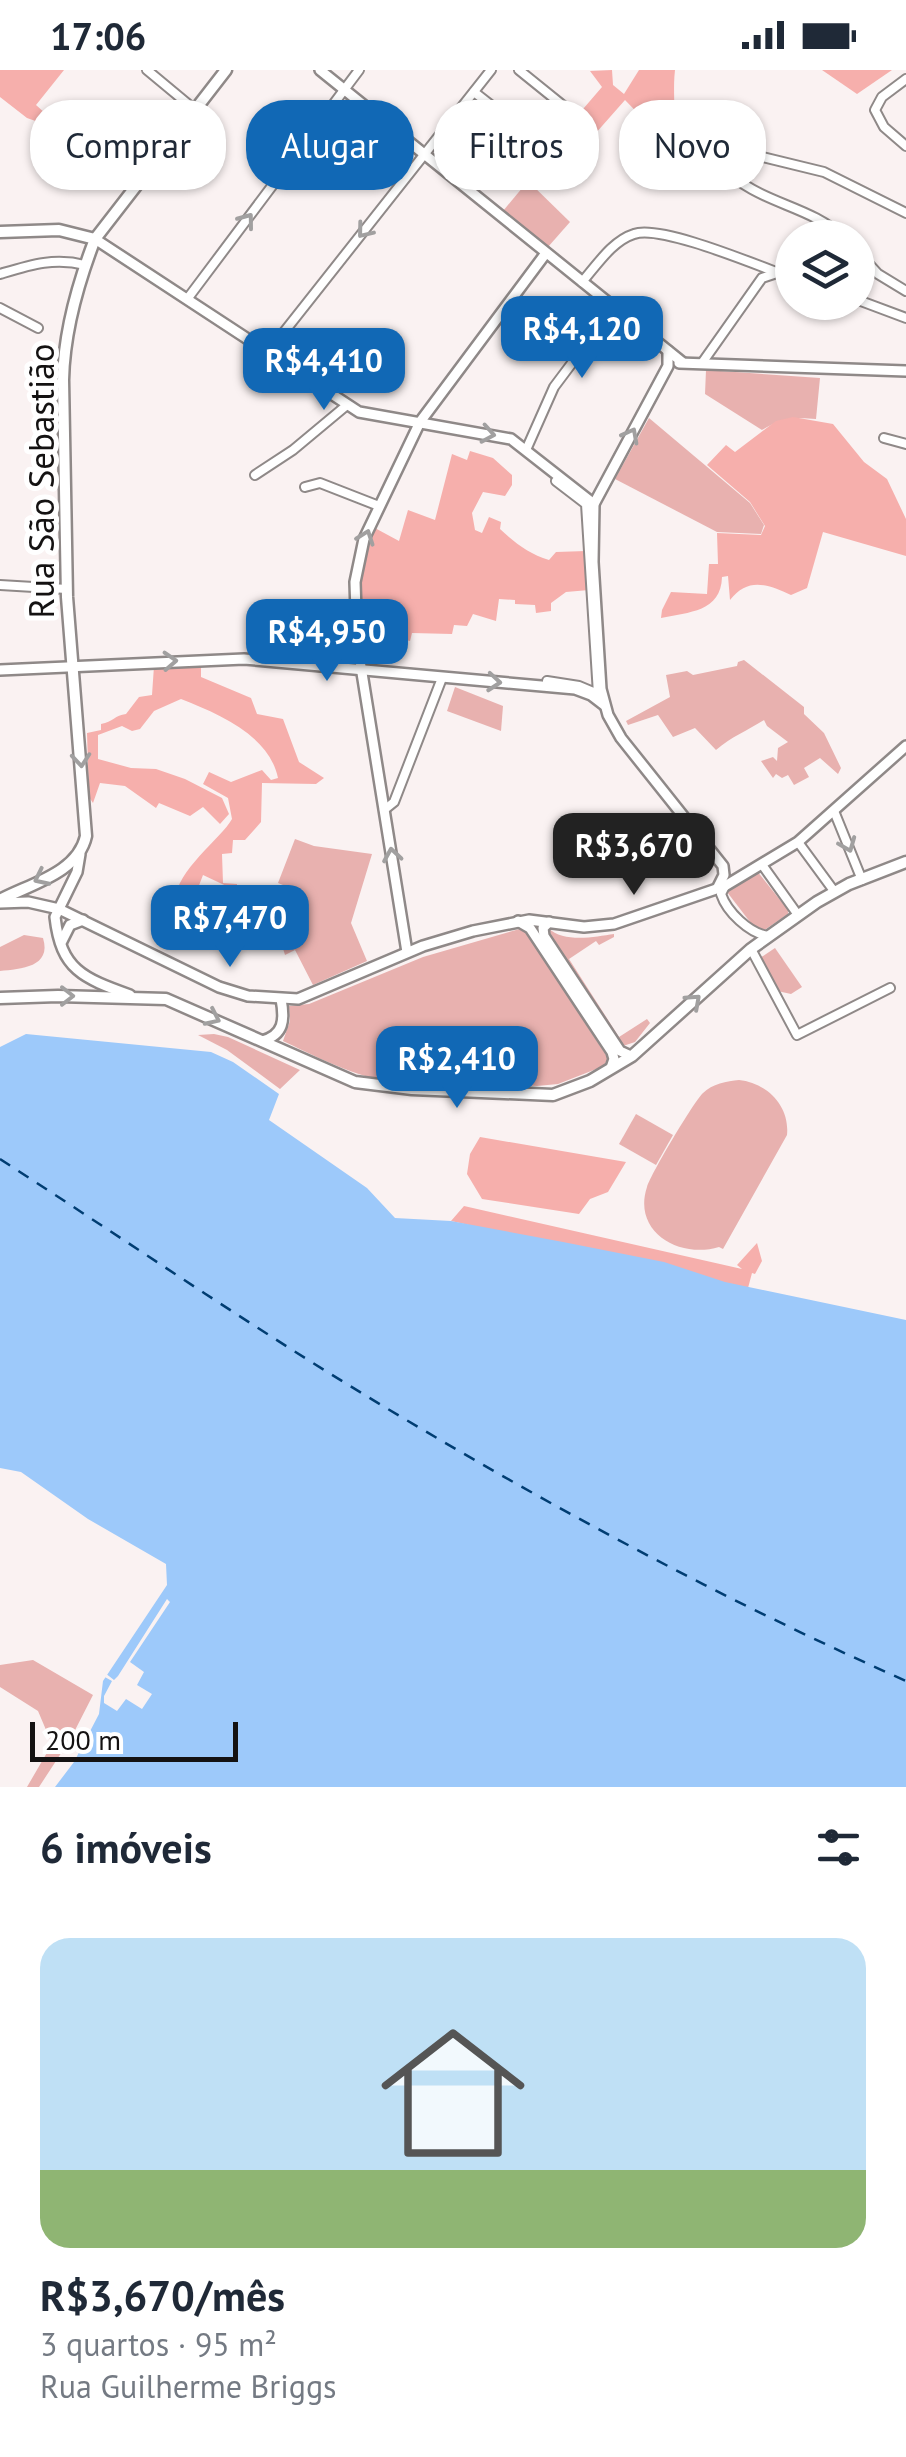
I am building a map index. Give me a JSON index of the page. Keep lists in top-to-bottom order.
{
  "streets": {
    "main road": ["Rua São Sebastião"]
  },
  "scale_bar": "200 m",
  "page": {
    "status": "17:06",
    "chip": [
      "Comprar",
      "Alugar",
      "Filtros",
      "Novo"
    ],
    "price": [
      "R$4,120",
      "R$4,410",
      "R$4,950",
      "R$3,670",
      "R$7,470",
      "R$2,410"
    ],
    "scale": "200 m",
    "heading": "6 imóveis",
    "list": [
      {
        "name": "R$3,670/mês",
        "note": "3 quartos · 95 m² · Rua Guilherme Briggs"
      }
    ]
  }
}
